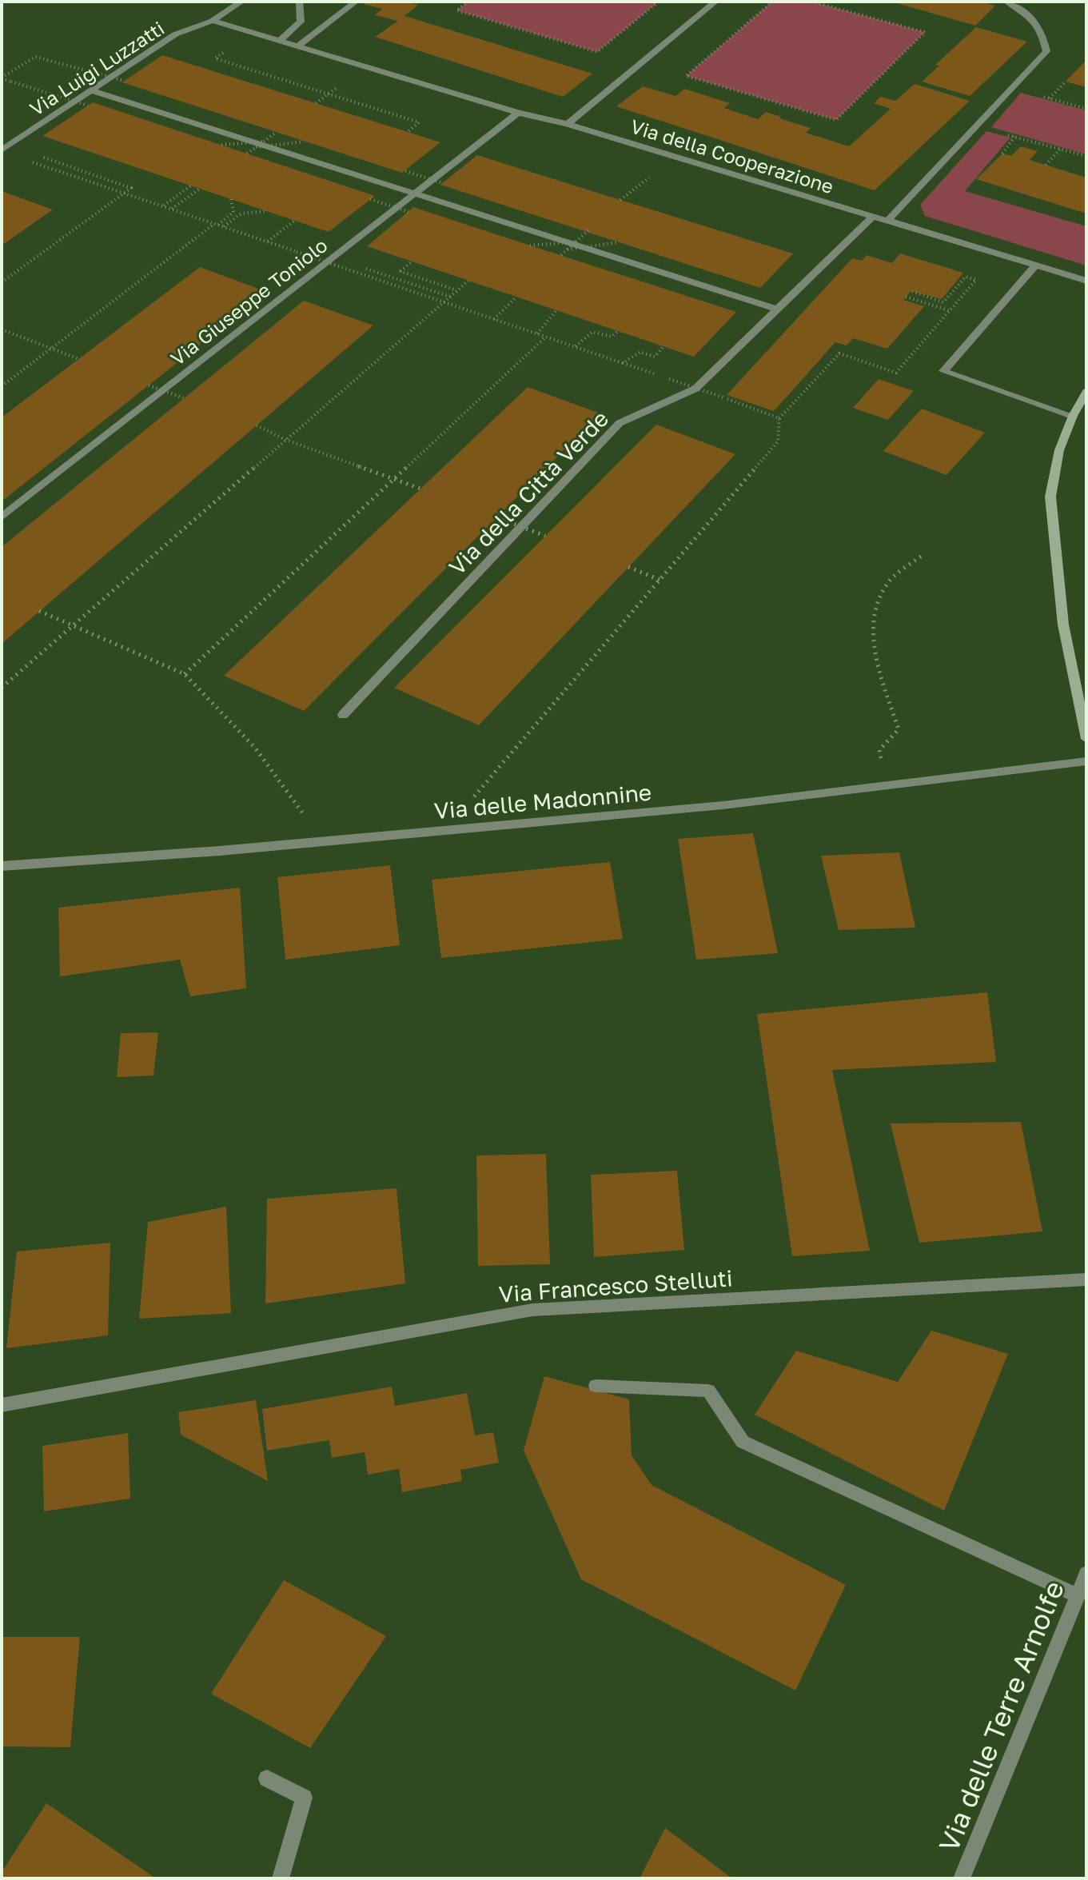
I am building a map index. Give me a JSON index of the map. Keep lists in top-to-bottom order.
{
  "streets": {
    "street": [
      "Via Luigi Luzzatti",
      "Via della Cooperazione",
      "Via Giuseppe Toniolo",
      "Via della Città Verde",
      "Via delle Madonnine",
      "Via Francesco Stelluti",
      "Via delle Terre Arnolfe"
    ]
  },
  "crossings": [
    ["Via Luigi Luzzatti", "Via della Cooperazione"],
    ["Via della Cooperazione", "Via Giuseppe Toniolo"],
    ["Via della Cooperazione", "Via della Città Verde"]
  ]
}
